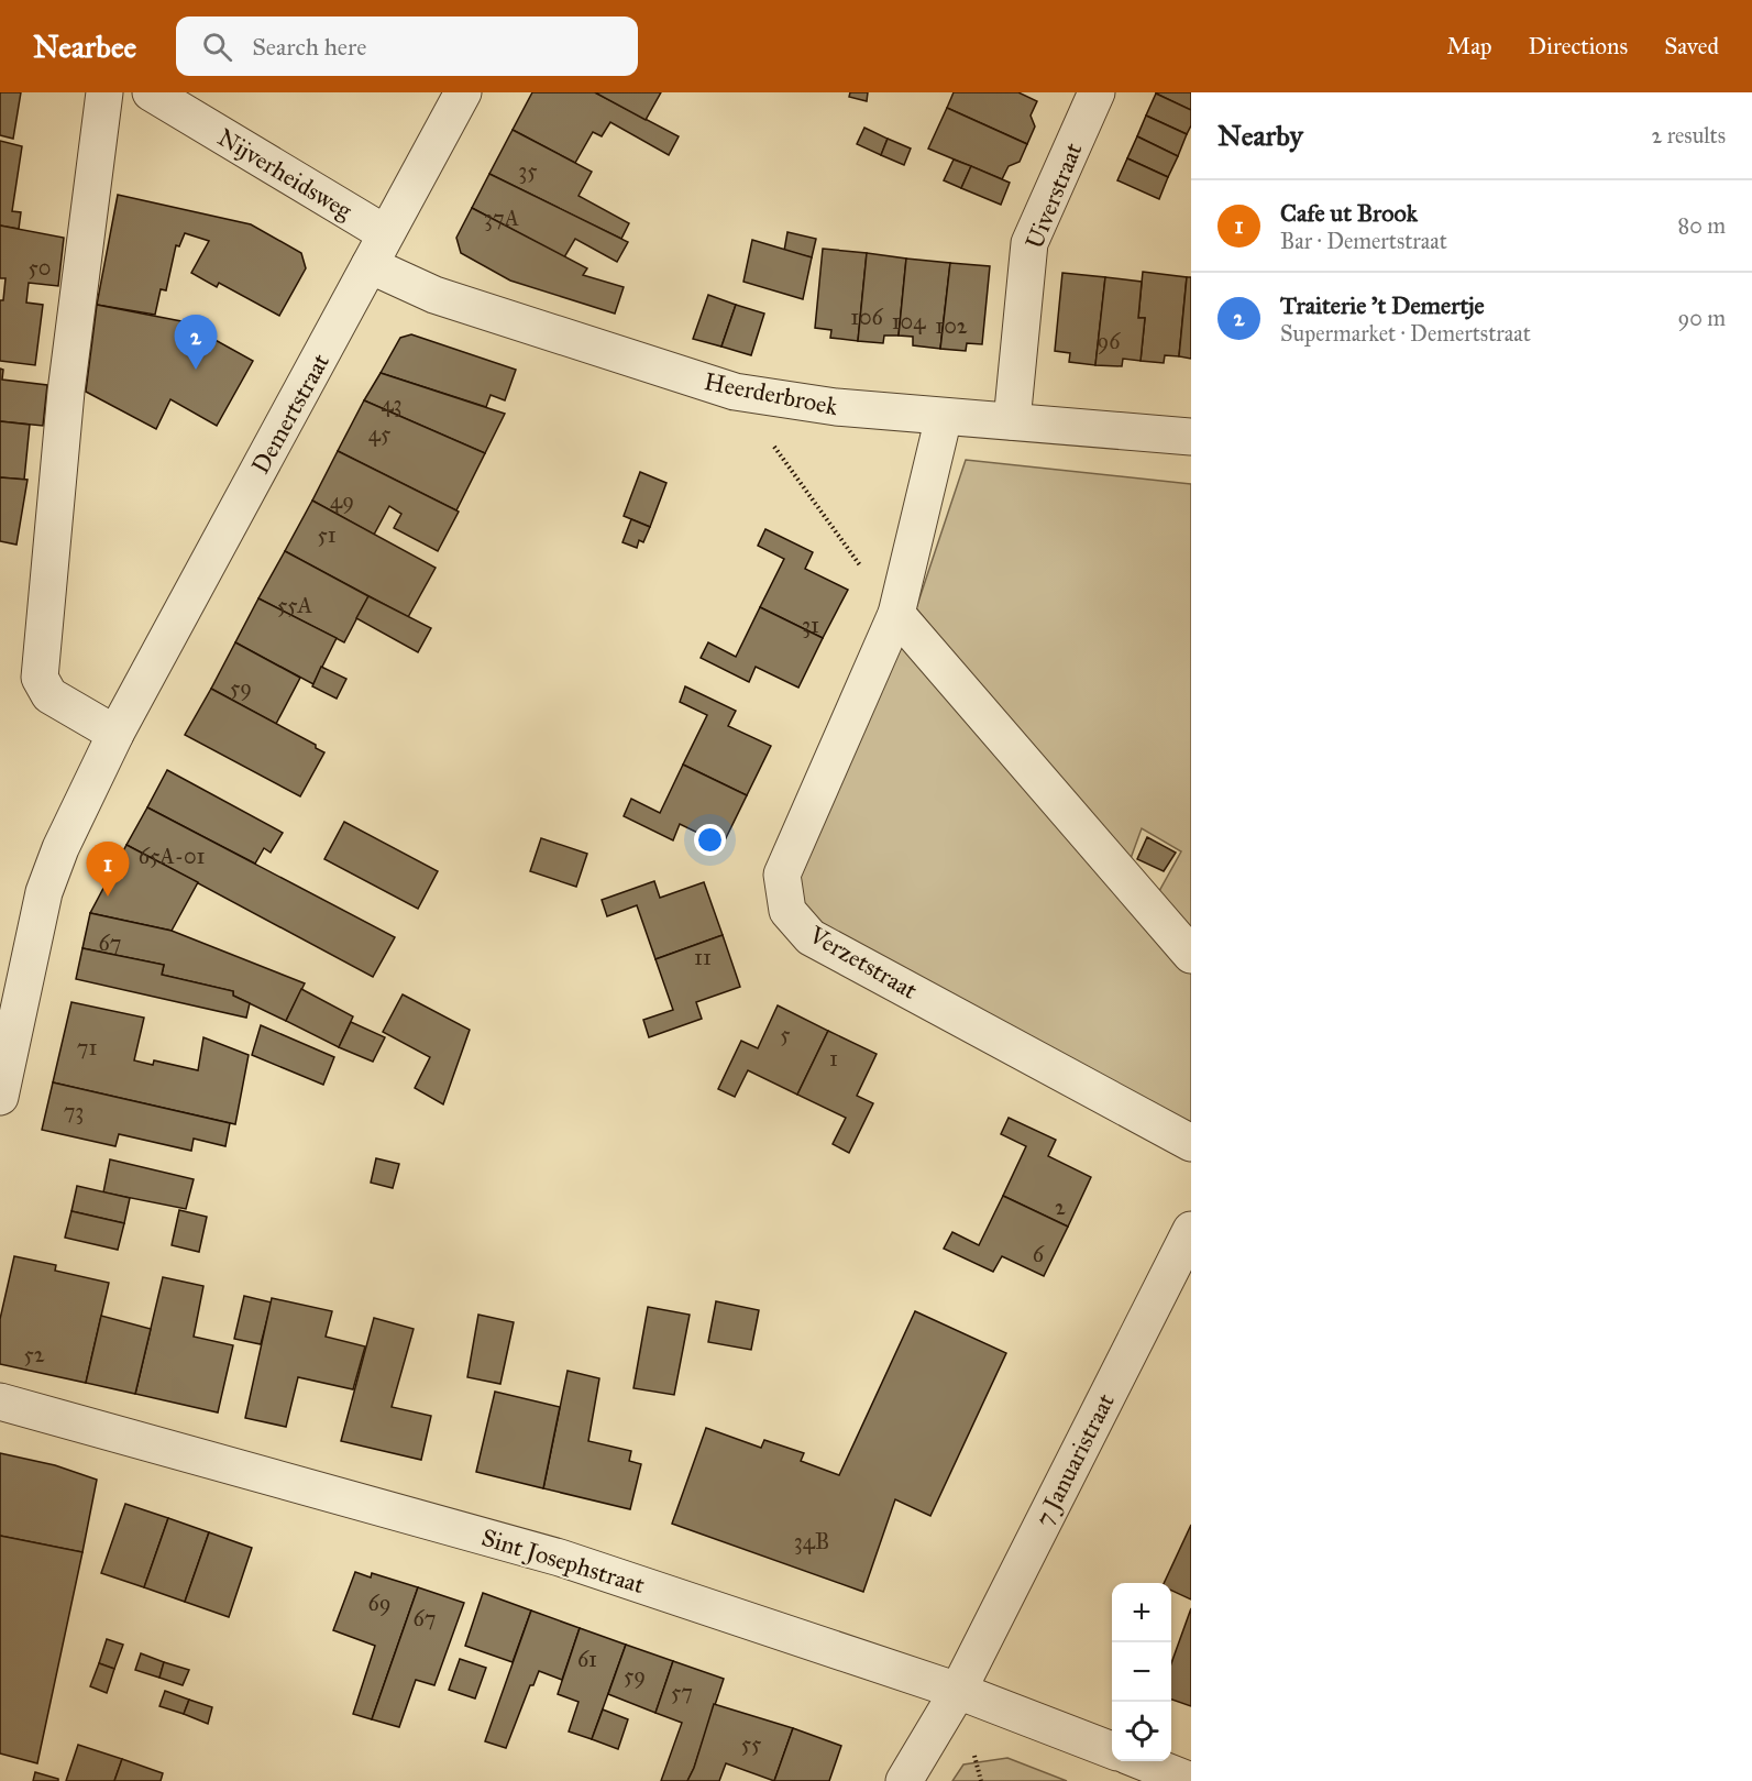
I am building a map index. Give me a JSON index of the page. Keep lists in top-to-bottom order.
{
  "streets": {
    "street": [
      "Nijverheidsweg",
      "Uiverstraat",
      "Heerderbroek",
      "Demertstraat",
      "Verzetstraat",
      "7 Januaristraat",
      "Sint Josephstraat"
    ]
  },
  "crossings": [
    ["Nijverheidsweg", "Demertstraat"],
    ["Uiverstraat", "Heerderbroek"],
    ["Heerderbroek", "Demertstraat"],
    ["Heerderbroek", "Verzetstraat"],
    ["7 Januaristraat", "Sint Josephstraat"]
  ],
  "house_numbers": [
    "35",
    "37A",
    "50",
    "106",
    "104",
    "102",
    "96",
    "43",
    "45",
    "49",
    "51",
    "55A",
    "31",
    "59",
    "65A-01",
    "67",
    "11",
    "5",
    "71",
    "1",
    "73",
    "2",
    "6",
    "52",
    "34B",
    "69",
    "67",
    "61",
    "59",
    "57",
    "55"
  ],
  "page": {
    "header": "Nearbee",
    "search": "Search here",
    "nav": ["Map", "Directions", "Saved"],
    "heading": ["Nearby", "2 results"],
    "list": [
      {
        "mark": "1",
        "name": "Cafe ut Brook",
        "note": "Bar · Demertstraat",
        "value": "80 m"
      },
      {
        "mark": "2",
        "name": "Traiterie 't Demertje",
        "note": "Supermarket · Demertstraat",
        "value": "90 m"
      }
    ],
    "pins": ["2", "1"],
    "map_buttons": ["+", "−"]
  }
}
